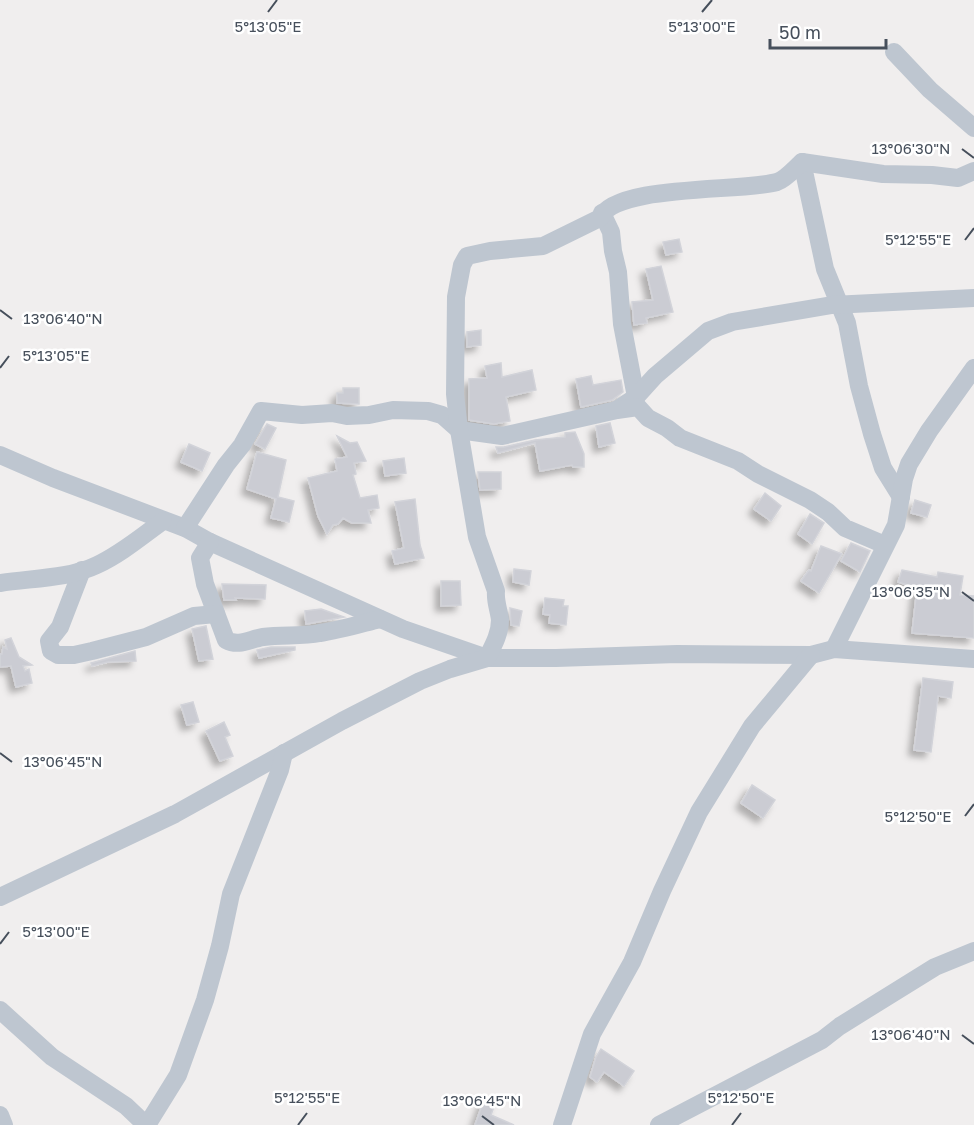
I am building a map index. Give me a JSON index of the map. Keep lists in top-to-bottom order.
{
  "scale_bar": "50 m",
  "coordinates": [
    "5°13'05\"E",
    "5°13'00\"E",
    "13°06'30\"N",
    "5°12'55\"E",
    "13°06'40\"N",
    "13°06'35\"N",
    "13°06'45\"N",
    "5°12'50\"E"
  ]
}
